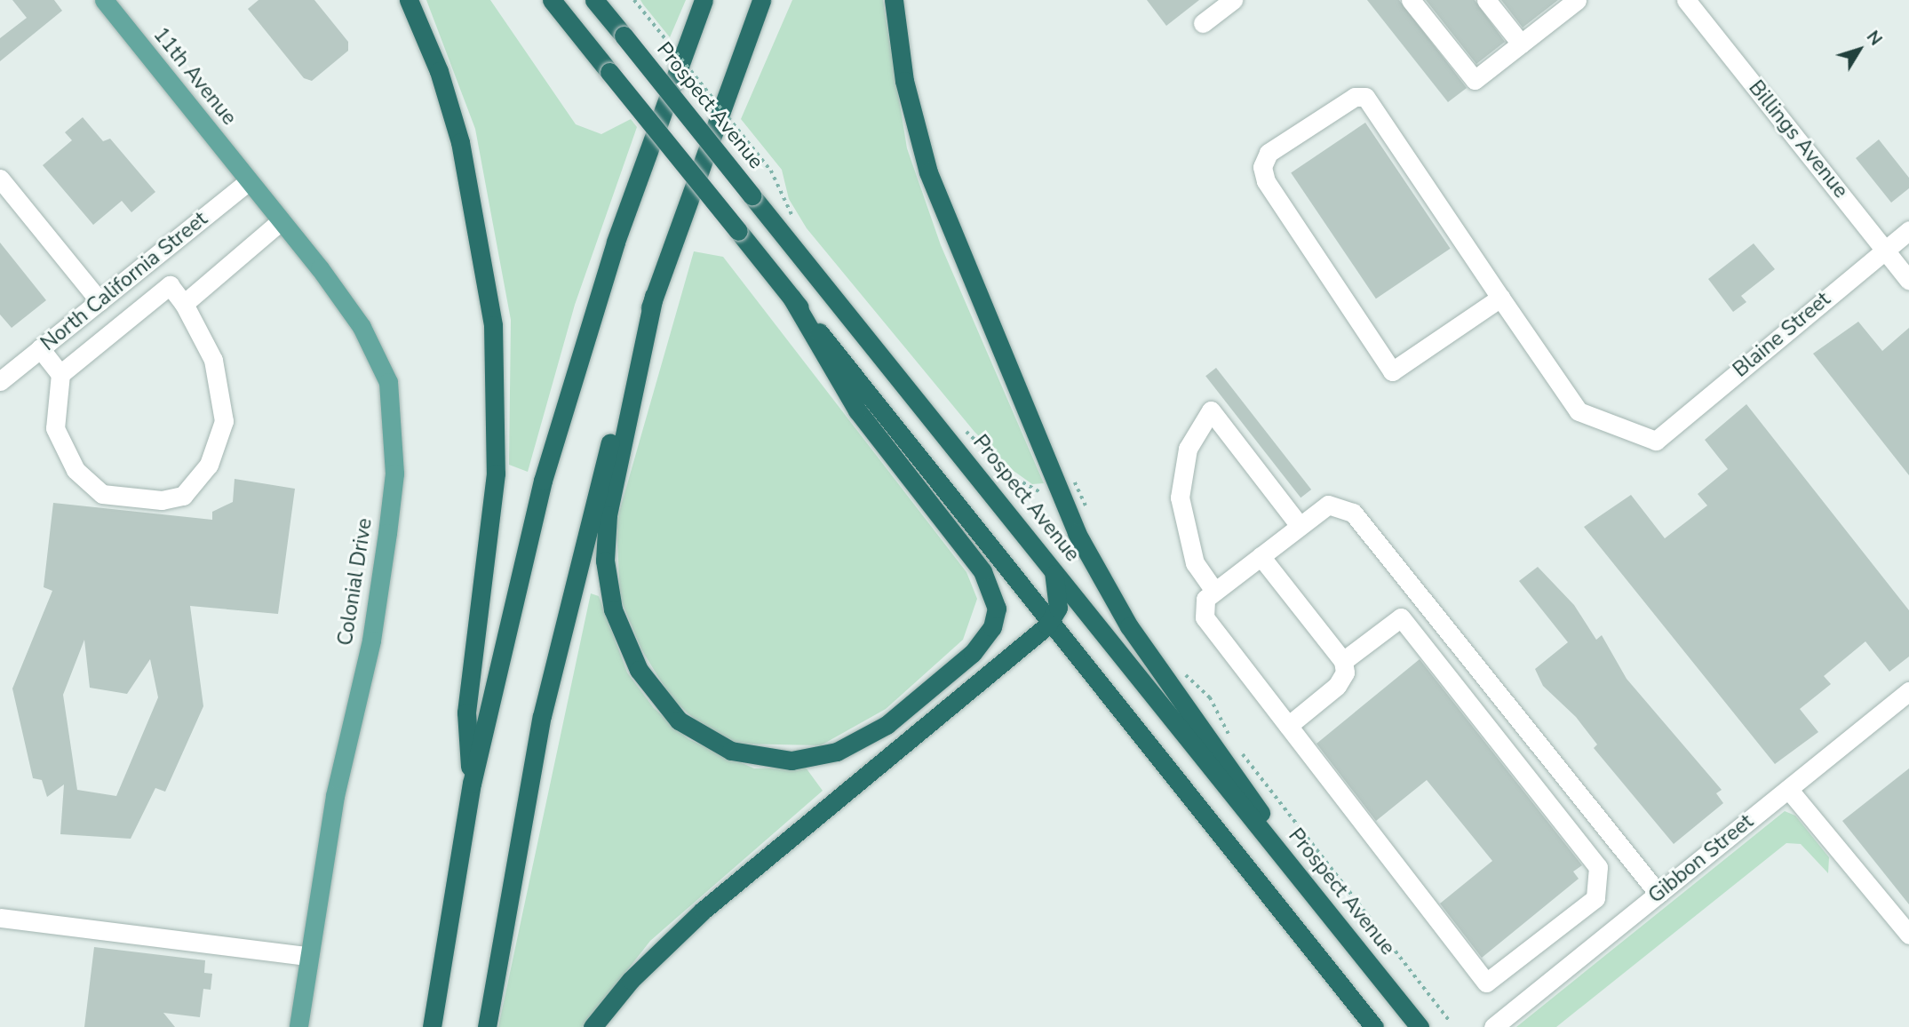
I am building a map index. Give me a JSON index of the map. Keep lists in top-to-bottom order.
{
  "streets": {
    "highway": ["Prospect Avenue"],
    "main road": ["11th Avenue", "Colonial Drive"],
    "street": [
      "Billings Avenue",
      "North California Street",
      "Blaine Street",
      "Gibbon Street"
    ]
  },
  "crossings": [
    ["11th Avenue", "North California Street"],
    ["11th Avenue", "Colonial Drive"],
    ["Billings Avenue", "Blaine Street"],
    ["North California Street", "Colonial Drive"]
  ],
  "north": "top right"
}
